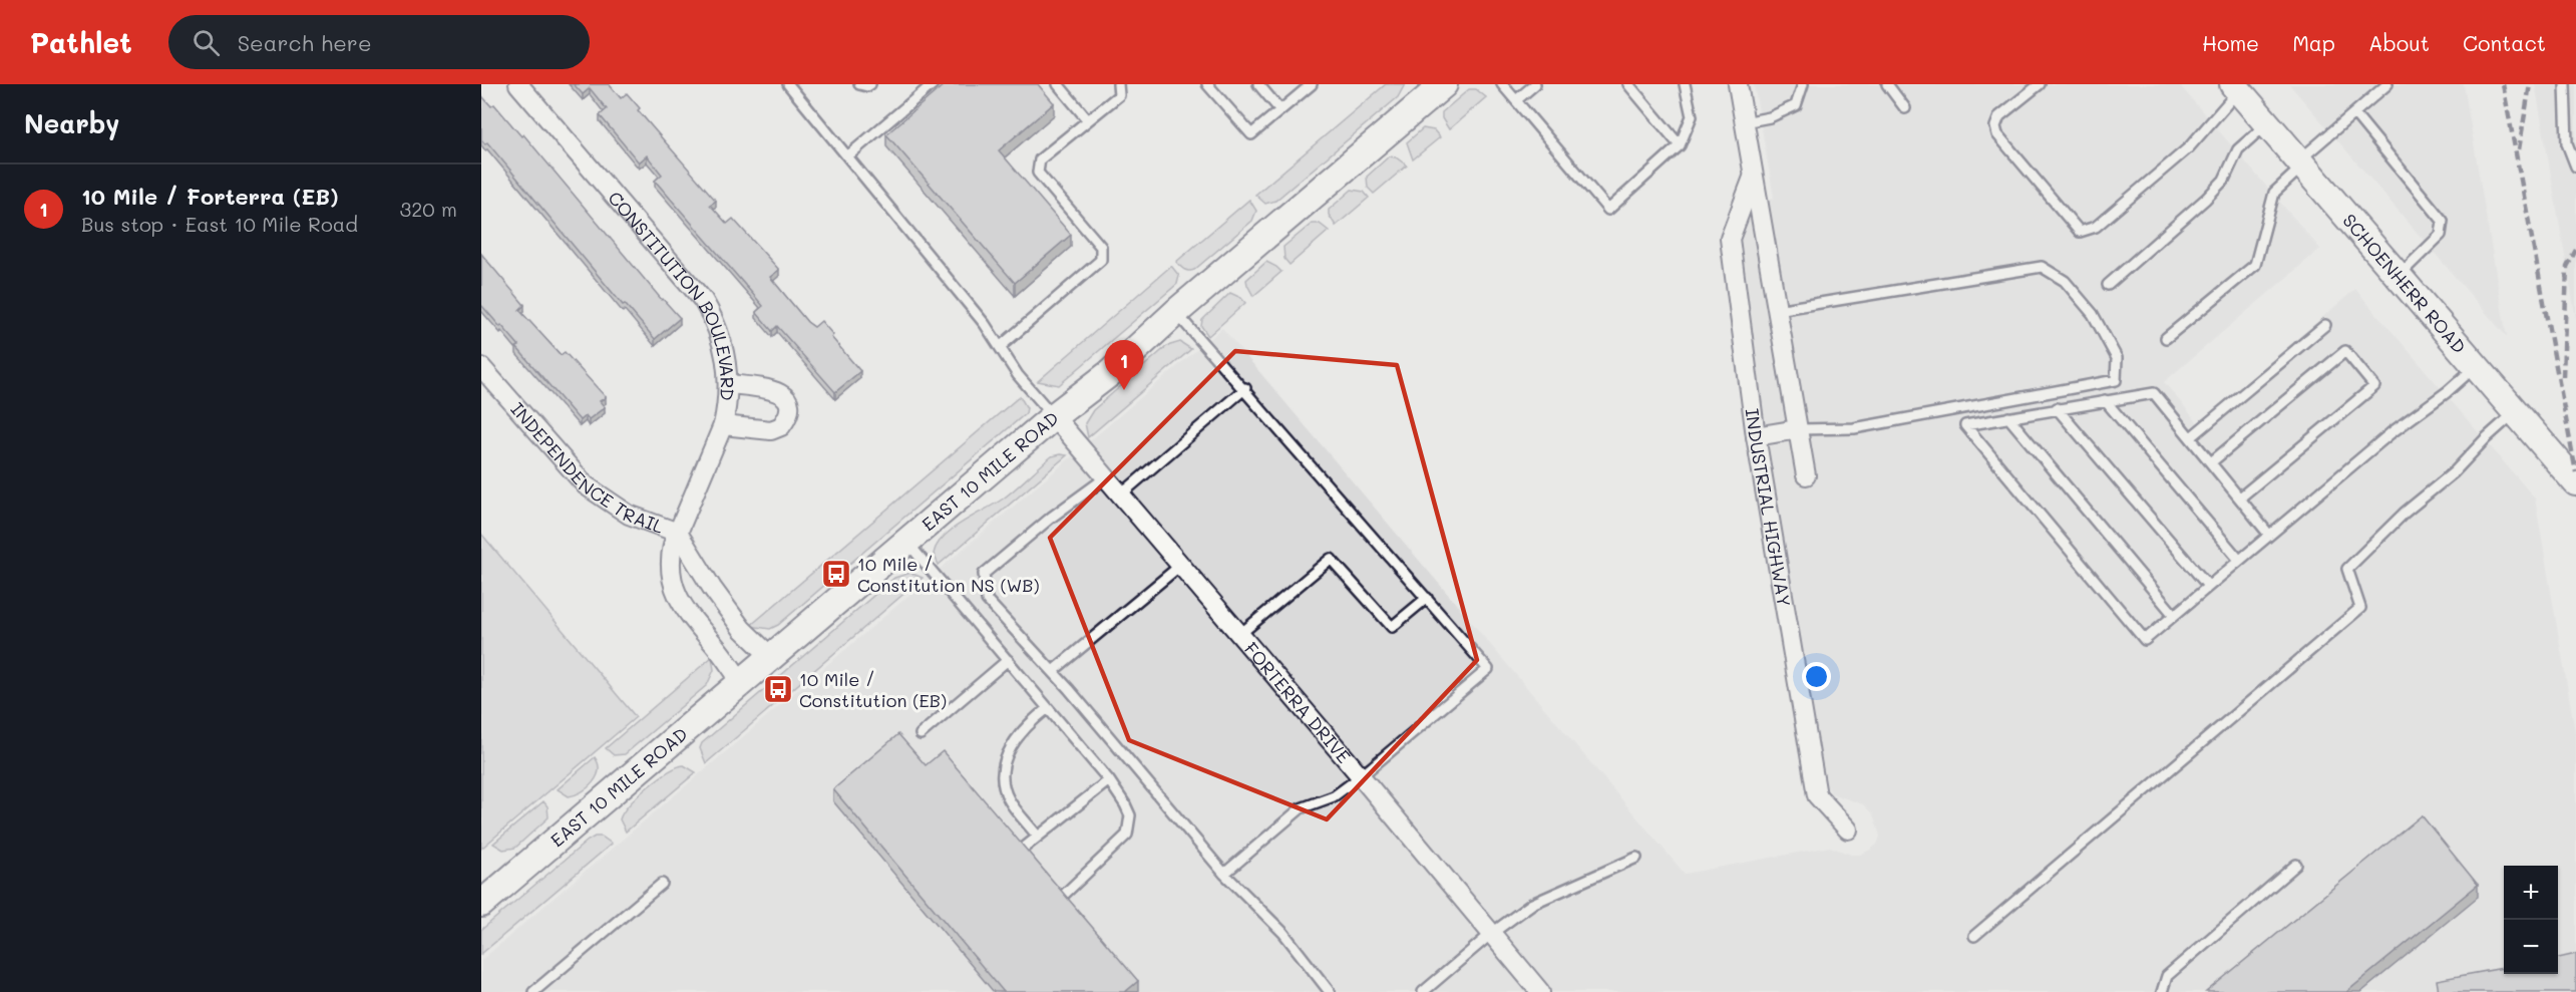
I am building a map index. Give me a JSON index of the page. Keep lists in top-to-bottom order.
{
  "streets": {
    "main road": ["SCHOENHERR ROAD", "EAST 10 MILE ROAD"],
    "street": [
      "CONSTITUTION BOULEVARD",
      "INDEPENDENCE TRAIL",
      "INDUSTRIAL HIGHWAY",
      "FORTERRA DRIVE"
    ]
  },
  "crossings": [
    ["CONSTITUTION BOULEVARD", "INDEPENDENCE TRAIL"],
    ["CONSTITUTION BOULEVARD", "EAST 10 MILE ROAD"],
    ["EAST 10 MILE ROAD", "FORTERRA DRIVE"]
  ],
  "places": {
    "bus stop": ["10 Mile / Constitution NS (WB)", "10 Mile / Constitution (EB)"]
  },
  "page": {
    "header": "Pathlet",
    "search": "Search here",
    "nav": [
      "Home",
      "Map",
      "About",
      "Contact"
    ],
    "heading": "Nearby",
    "list": [
      {
        "mark": "1",
        "name": "10 Mile / Forterra (EB)",
        "note": "Bus stop · East 10 Mile Road",
        "value": "320 m"
      }
    ],
    "pins": "1",
    "map_buttons": ["+", "−"]
  }
}
